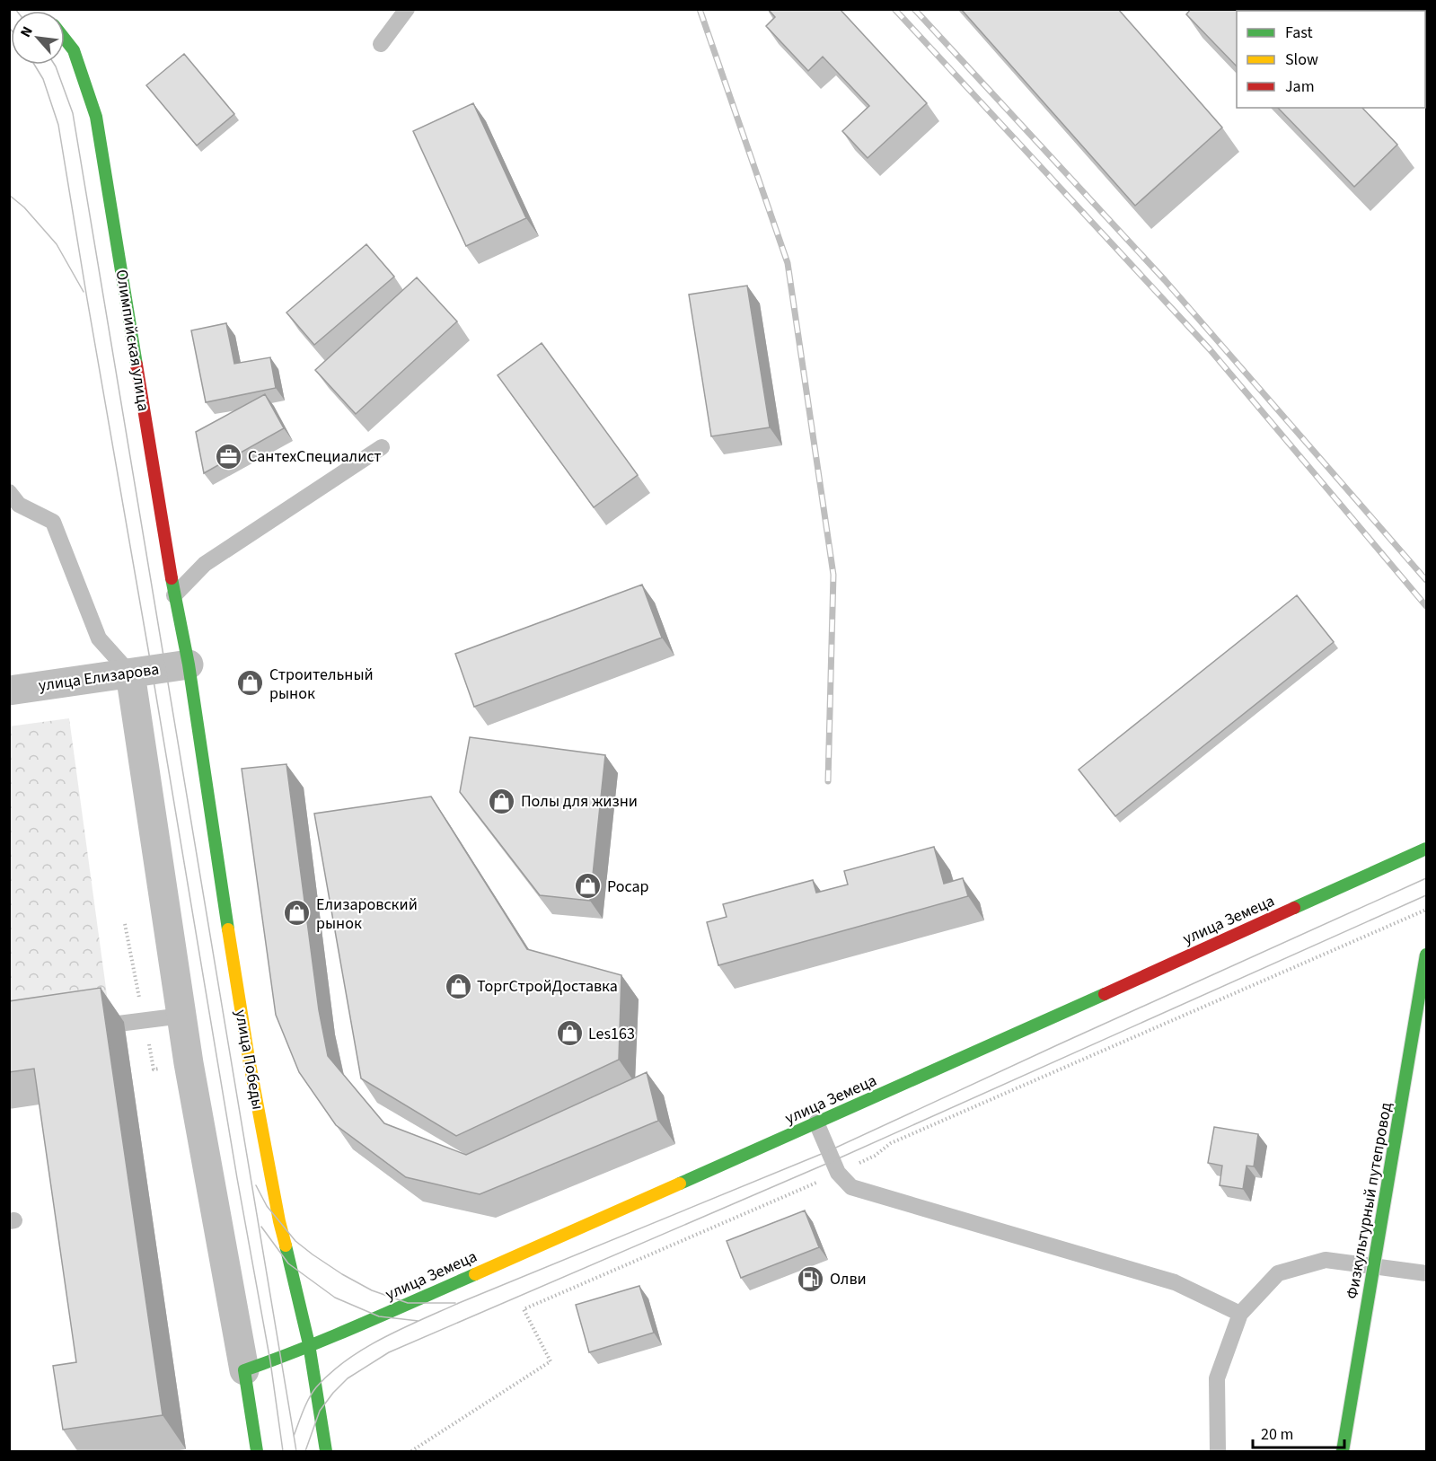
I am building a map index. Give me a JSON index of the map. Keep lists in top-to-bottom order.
{
  "streets": {
    "main road": [
      "Олимпийская улица",
      "улица Земеца",
      "улица Победы",
      "Физкультурный путепровод"
    ],
    "street": ["улица Елизарова"]
  },
  "crossings": [
    ["Олимпийская улица", "улица Елизарова"],
    ["Олимпийская улица", "улица Победы"],
    ["улица Елизарова", "улица Победы"],
    ["улица Земеца", "улица Победы"]
  ],
  "places": {
    "office": ["СантехСпециалист"],
    "shop": [
      "Строительный рынок",
      "Полы для жизни",
      "Росар",
      "Елизаровский рынок",
      "ТоргСтройДоставка",
      "Les163"
    ],
    "fuel station": ["Олви"]
  },
  "legend": ["Fast", "Slow", "Jam"],
  "scale_bar": "20 m",
  "north": "top left"
}
